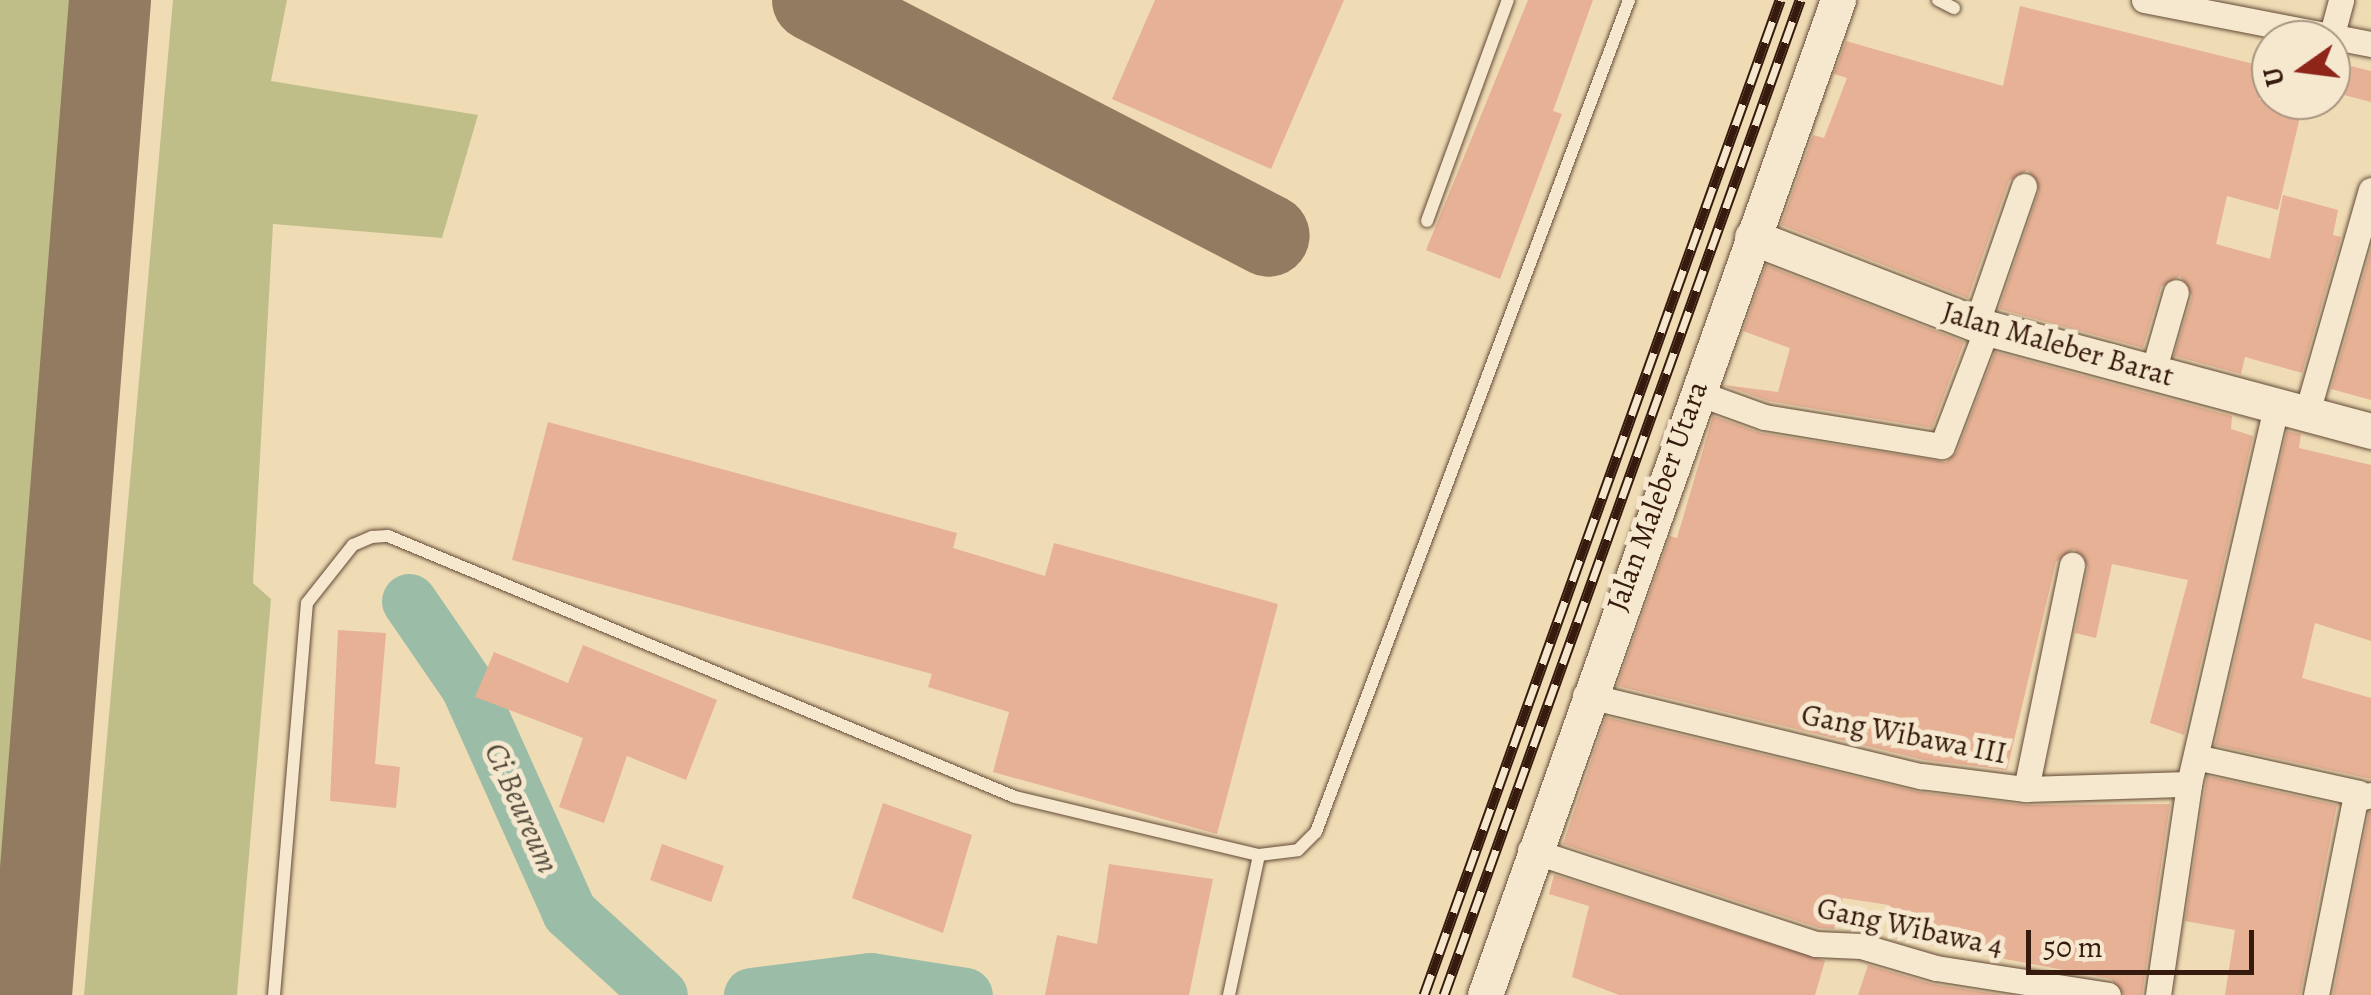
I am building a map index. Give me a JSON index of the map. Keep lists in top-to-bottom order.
{
  "streets": {
    "street": [
      "Jalan Maleber Barat",
      "Jalan Maleber Utara",
      "Gang Wibawa III",
      "Gang Wibawa 4"
    ]
  },
  "crossings": [
    ["Jalan Maleber Barat", "Jalan Maleber Utara"],
    ["Jalan Maleber Utara", "Gang Wibawa III"],
    ["Jalan Maleber Utara", "Gang Wibawa 4"]
  ],
  "water": ["Ci Beureum"],
  "scale_bar": "50 m",
  "north": "left"
}
